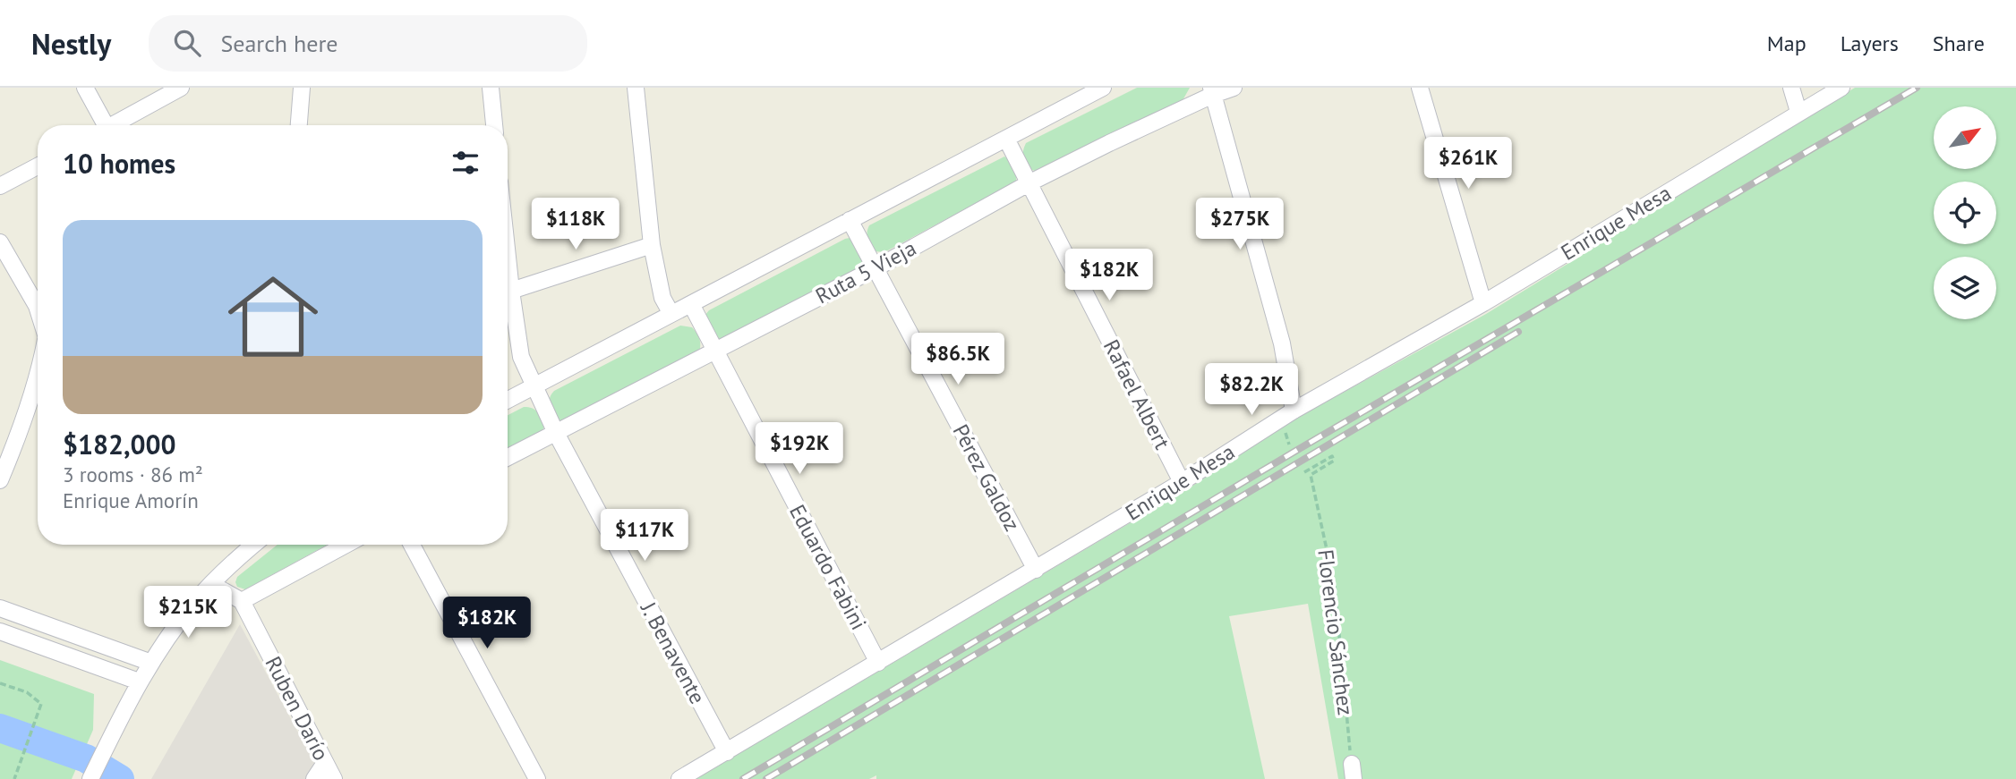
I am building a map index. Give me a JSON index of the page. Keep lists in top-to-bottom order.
{
  "streets": {
    "street": [
      "Enrique Mesa",
      "Ruta 5 Vieja",
      "Rafael Albert",
      "Pérez Galdoz",
      "Eduardo Fabini",
      "J. Benavente",
      "Ruben Darío"
    ],
    "path": ["Florencio Sánchez"]
  },
  "crossings": [
    ["Enrique Mesa", "Rafael Albert"],
    ["Enrique Mesa", "Pérez Galdoz"],
    ["Enrique Mesa", "Eduardo Fabini"],
    ["Enrique Mesa", "J. Benavente"],
    ["Ruta 5 Vieja", "Rafael Albert"],
    ["Ruta 5 Vieja", "Pérez Galdoz"],
    ["Ruta 5 Vieja", "Eduardo Fabini"],
    ["Ruta 5 Vieja", "J. Benavente"]
  ],
  "north": "top right",
  "page": {
    "header": "Nestly",
    "search": "Search here",
    "nav": ["Map", "Layers", "Share"],
    "heading": "10 homes",
    "price": [
      "$261K",
      "$118K",
      "$275K",
      "$182K",
      "$86.5K",
      "$82.2K",
      "$192K",
      "$117K",
      "$215K",
      "$182K"
    ],
    "list": [
      {
        "name": "$182,000",
        "note": "3 rooms · 86 m² · Enrique Amorín"
      }
    ]
  }
}
